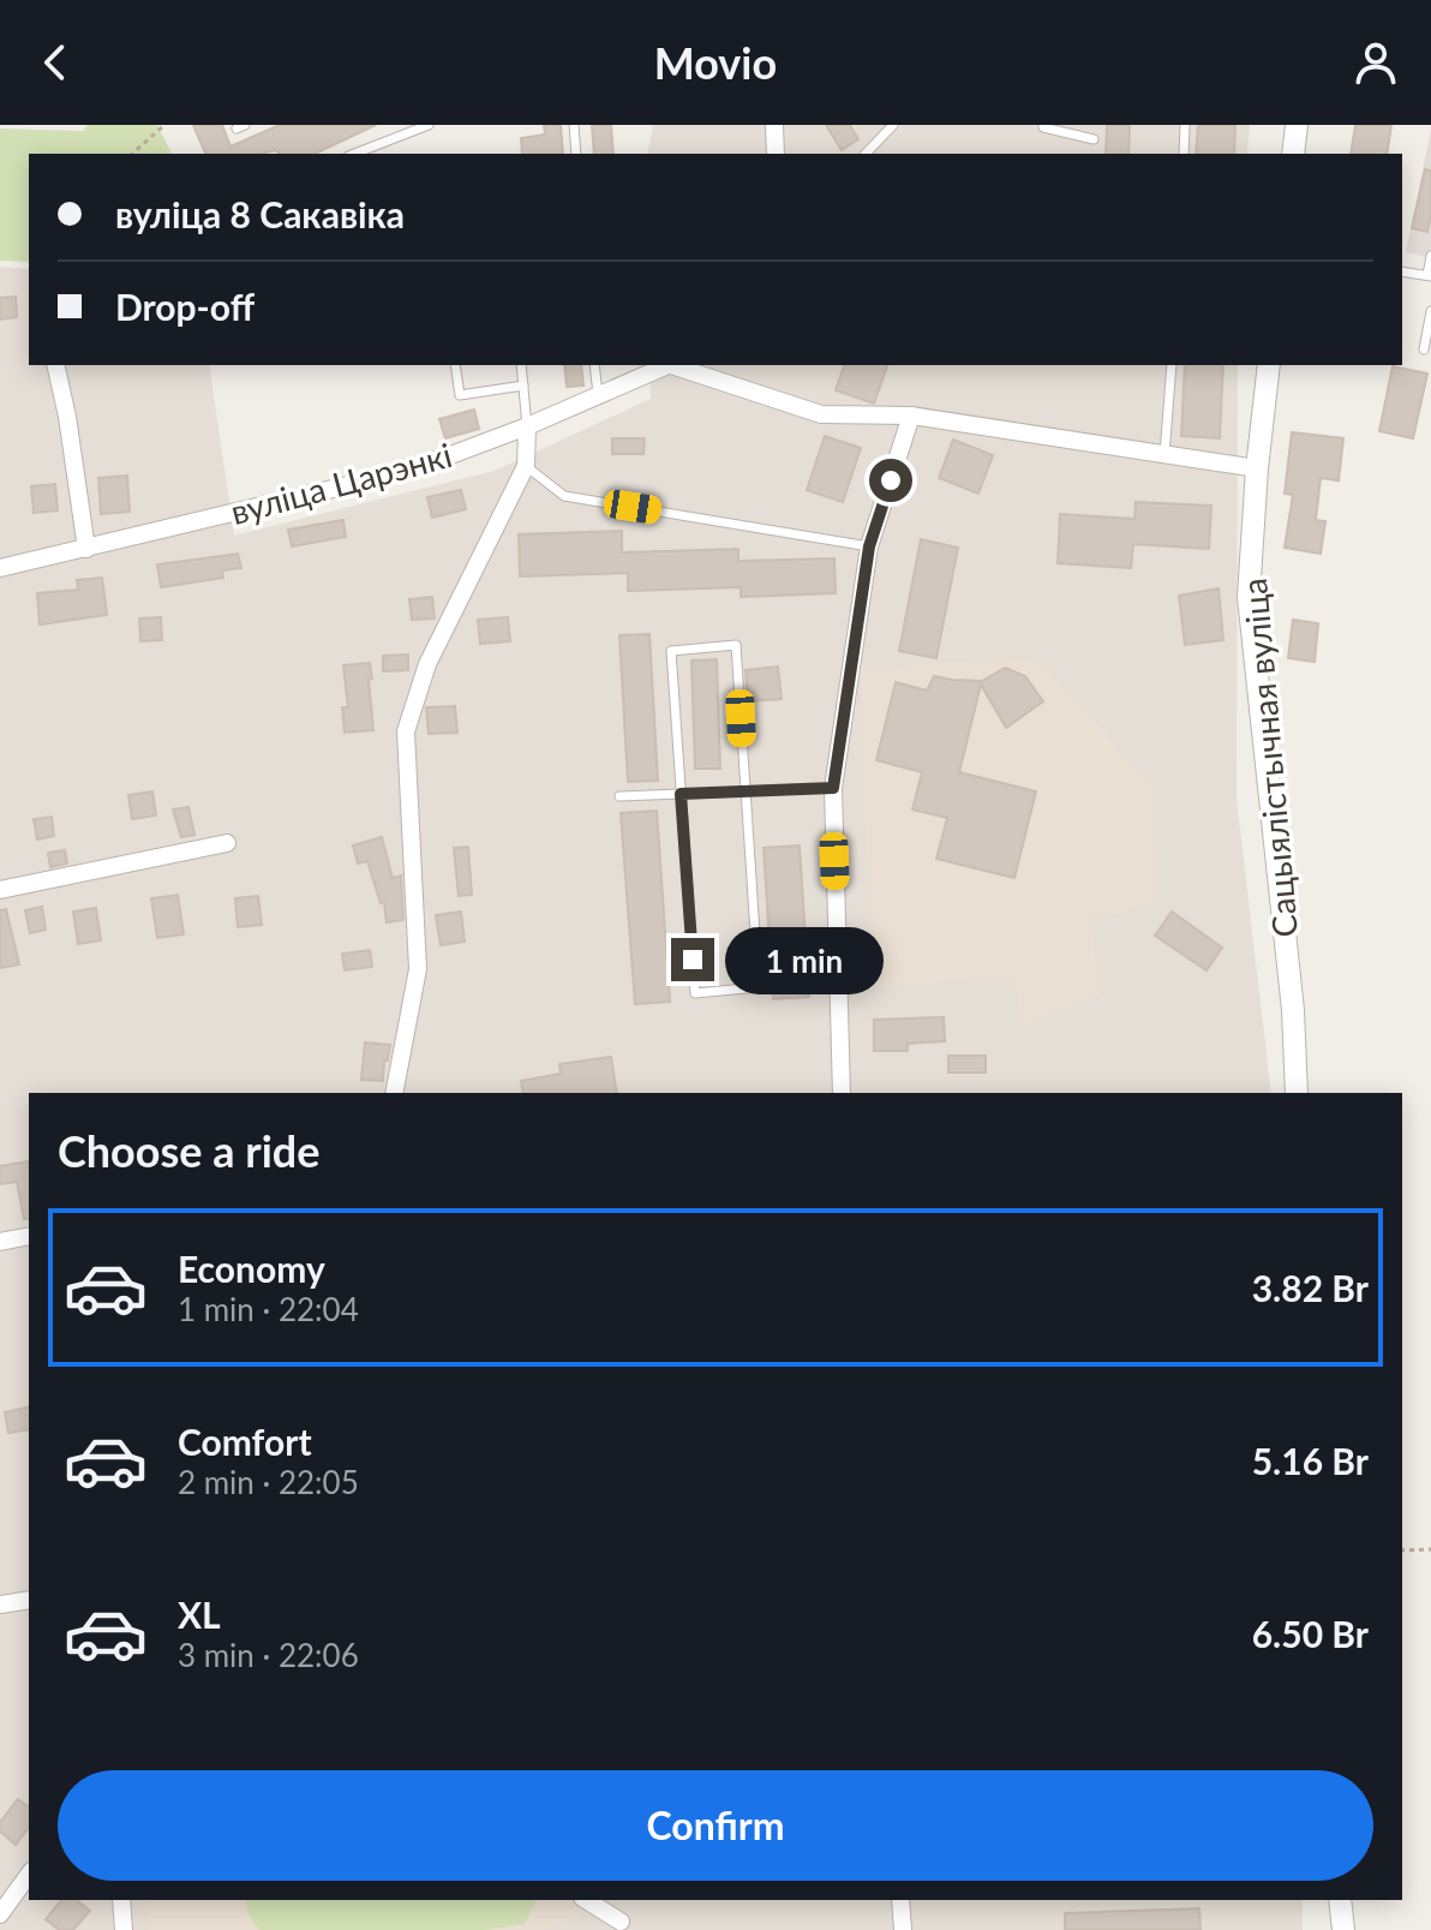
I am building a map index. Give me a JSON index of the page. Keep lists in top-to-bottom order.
{
  "streets": {
    "street": ["вуліца Царэнкі", "Сацыялістычная вуліца"]
  },
  "page": {
    "header": "Movio",
    "banner": ["вуліца 8 Сакавіка", "Drop-off"],
    "bubble": "1 min",
    "heading": "Choose a ride",
    "list": [
      {
        "name": "Economy",
        "note": "1 min · 22:04",
        "value": "3.82 Br"
      },
      {
        "name": "Comfort",
        "note": "2 min · 22:05",
        "value": "5.16 Br"
      },
      {
        "name": "XL",
        "note": "3 min · 22:06",
        "value": "6.50 Br"
      }
    ],
    "buttons": "Confirm"
  }
}
